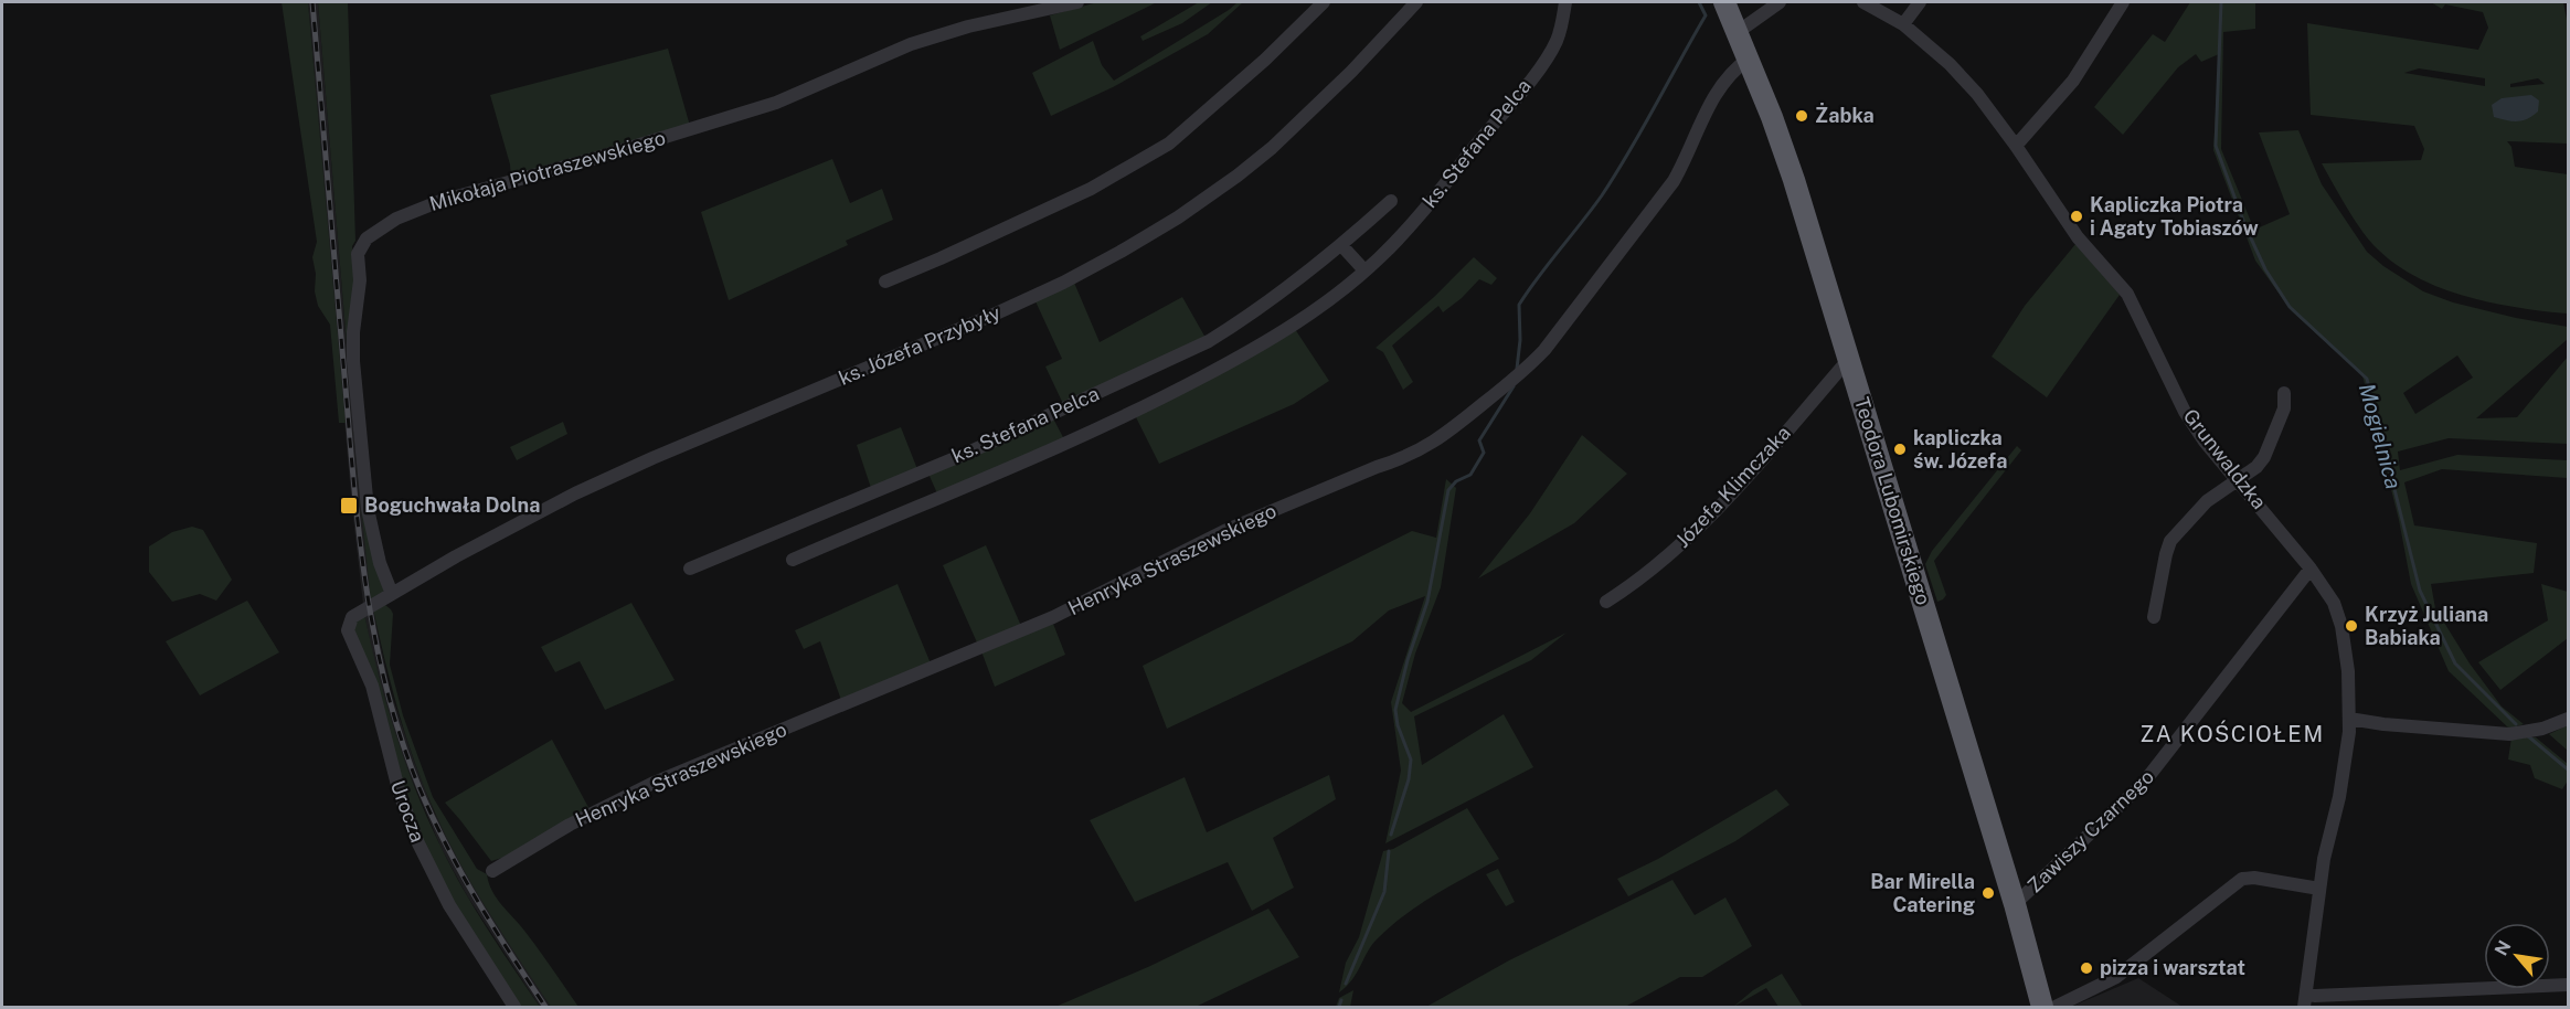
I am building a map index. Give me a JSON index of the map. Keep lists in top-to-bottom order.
{
  "streets": {
    "highway": ["Teodora Lubomirskiego"],
    "street": [
      "ks. Stefana Pelca",
      "Mikołaja Piotraszewskiego",
      "ks. Józefa Przybyły",
      "Grunwaldzka",
      "Józefa Klimczaka",
      "Henryka Straszewskiego",
      "Urocza",
      "Zawiszy Czarnego"
    ]
  },
  "crossings": [
    ["Mikołaja Piotraszewskiego", "ks. Józefa Przybyły"],
    ["ks. Józefa Przybyły", "Urocza"],
    ["Grunwaldzka", "Zawiszy Czarnego"],
    ["Józefa Klimczaka", "Teodora Lubomirskiego"],
    ["Teodora Lubomirskiego", "Henryka Straszewskiego"],
    ["Teodora Lubomirskiego", "Zawiszy Czarnego"]
  ],
  "districts": ["ZA KOŚCIOŁEM"],
  "water": ["Mogielnica"],
  "places": {
    "other": [
      "Żabka",
      "Kapliczka Piotra i Agaty Tobiaszów",
      "kapliczka św. Józefa",
      "Krzyż Juliana Babiaka",
      "Bar Mirella Catering",
      "pizza i warsztat"
    ],
    "transit": ["Boguchwała Dolna"]
  },
  "north": "top left"
}
